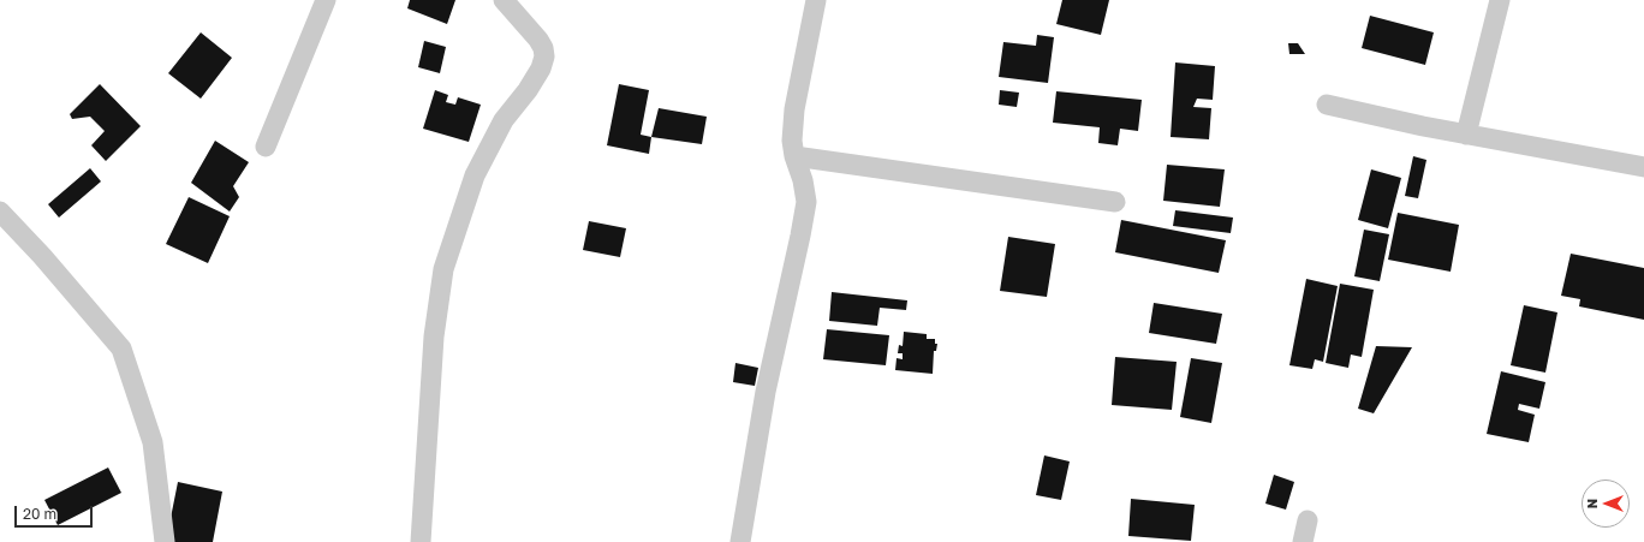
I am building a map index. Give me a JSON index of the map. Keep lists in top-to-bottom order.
{
  "scale_bar": "20 m",
  "north": "left"
}
